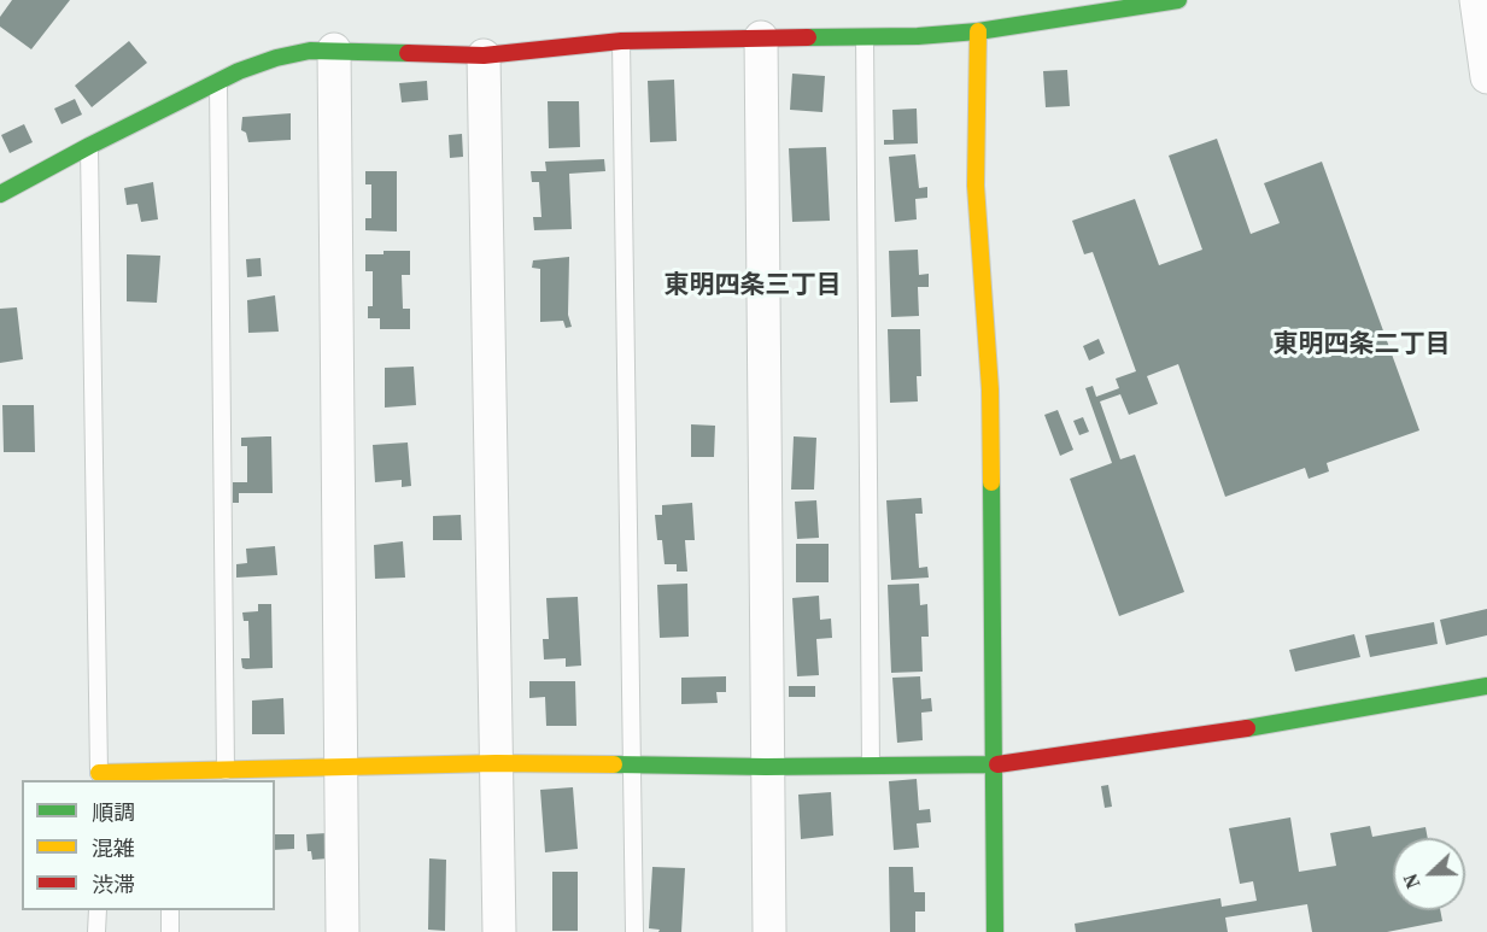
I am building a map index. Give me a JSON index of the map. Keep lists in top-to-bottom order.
{
  "districts": ["東明四条三丁目", "東明四条二丁目"],
  "legend": ["順調", "混雑", "渋滞"],
  "north": "left"
}
